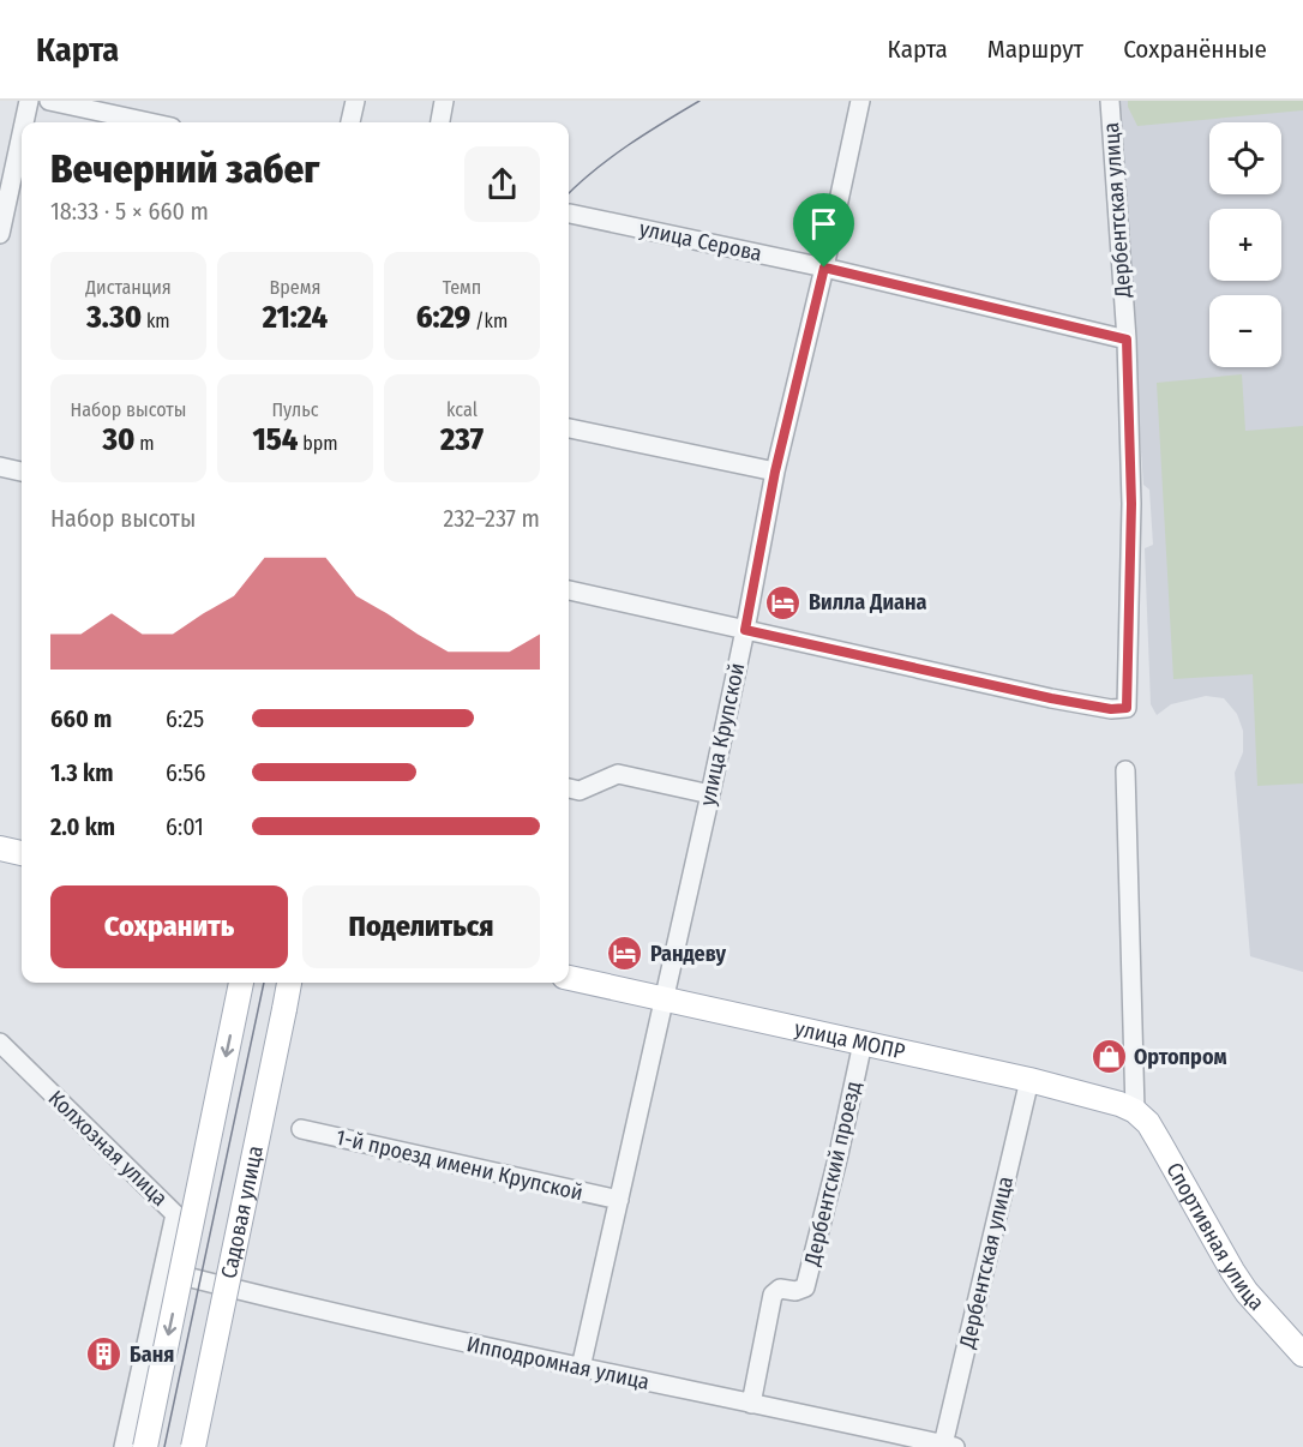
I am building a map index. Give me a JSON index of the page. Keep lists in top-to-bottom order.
{
  "streets": {
    "main road": ["улица МОПР", "Садовая улица", "Спортивная улица"],
    "street": [
      "Дербентская улица",
      "улица Серова",
      "улица Крупской",
      "Колхозная улица",
      "1-й проезд имени Крупской",
      "Дербентский проезд",
      "Ипподромная улица"
    ]
  },
  "crossings": [
    ["Дербентская улица", "улица Серова"],
    ["Дербентская улица", "улица Крупской"],
    ["Дербентская улица", "улица МОПР"],
    ["Дербентская улица", "Ипподромная улица"],
    ["улица Серова", "улица Крупской"],
    ["улица Крупской", "улица МОПР"],
    ["улица Крупской", "1-й проезд имени Крупской"],
    ["улица Крупской", "Ипподромная улица"],
    ["улица МОПР", "Дербентский проезд"],
    ["улица МОПР", "Спортивная улица"],
    ["Колхозная улица", "Ипподромная улица"],
    ["Дербентский проезд", "Ипподромная улица"]
  ],
  "places": {
    "hotel": ["Вилла Диана", "Рандеву"],
    "shop": ["Ортопром"],
    "building": ["Баня"]
  },
  "page": {
    "header": "Карта",
    "nav": ["Карта", "Маршрут", "Сохранённые"],
    "map_buttons": ["+", "−"],
    "heading": ["Вечерний забег", "18:33 · 5 × 660 m"],
    "stats": [
      ["Дистанция", "3.30 km"],
      ["Время", "21:24"],
      ["Темп", "6:29 /km"],
      ["Набор высоты", "30 m"],
      ["Пульс", "154 bpm"],
      ["kcal", "237"]
    ],
    "chart": ["Набор высоты", "232–237 m"],
    "list": [
      {
        "name": "660 m",
        "note": "6:25"
      },
      {
        "name": "1.3 km",
        "note": "6:56"
      },
      {
        "name": "2.0 km",
        "note": "6:01"
      }
    ],
    "buttons": ["Сохранить", "Поделиться"]
  }
}
